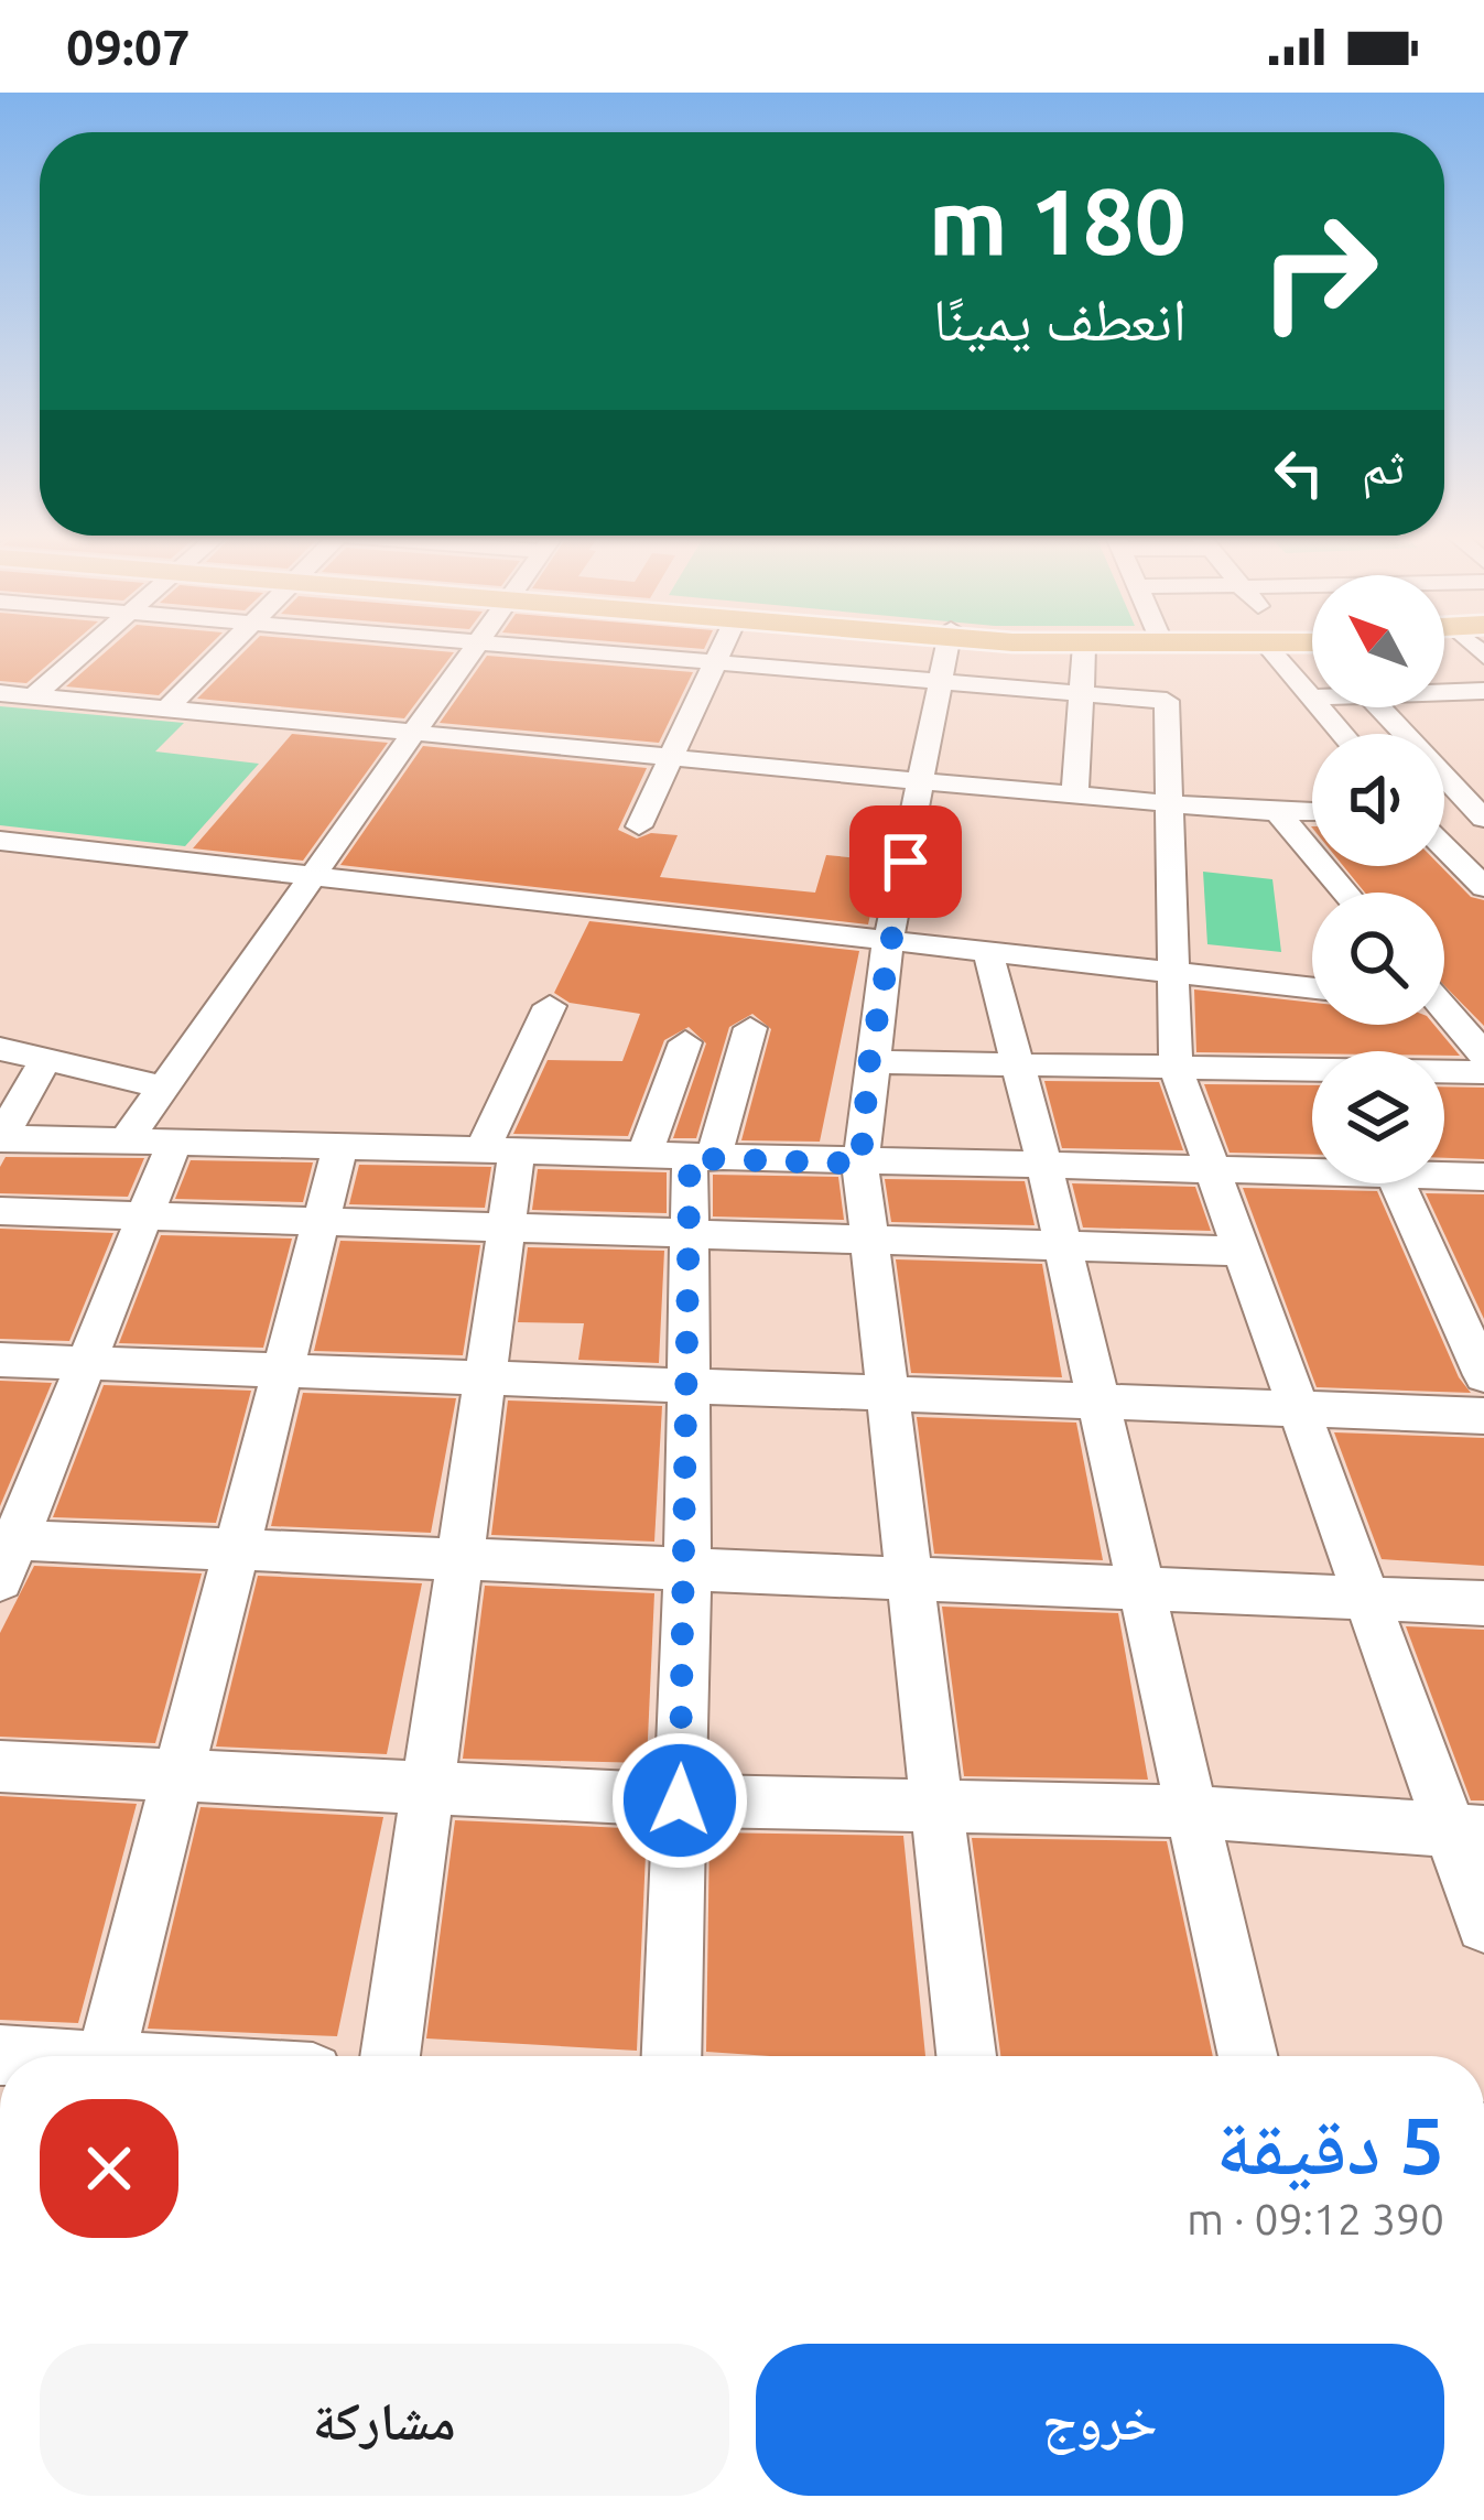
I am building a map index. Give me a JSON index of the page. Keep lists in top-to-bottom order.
{
  "north": "top left",
  "page": {
    "status": "09:07",
    "turn": ["180 m", "انعطف يمينًا"],
    "then": "ثم",
    "heading": ["5 دقيقة", "390 m · 09:12"],
    "buttons": ["خروج", "مشاركة"]
  }
}
